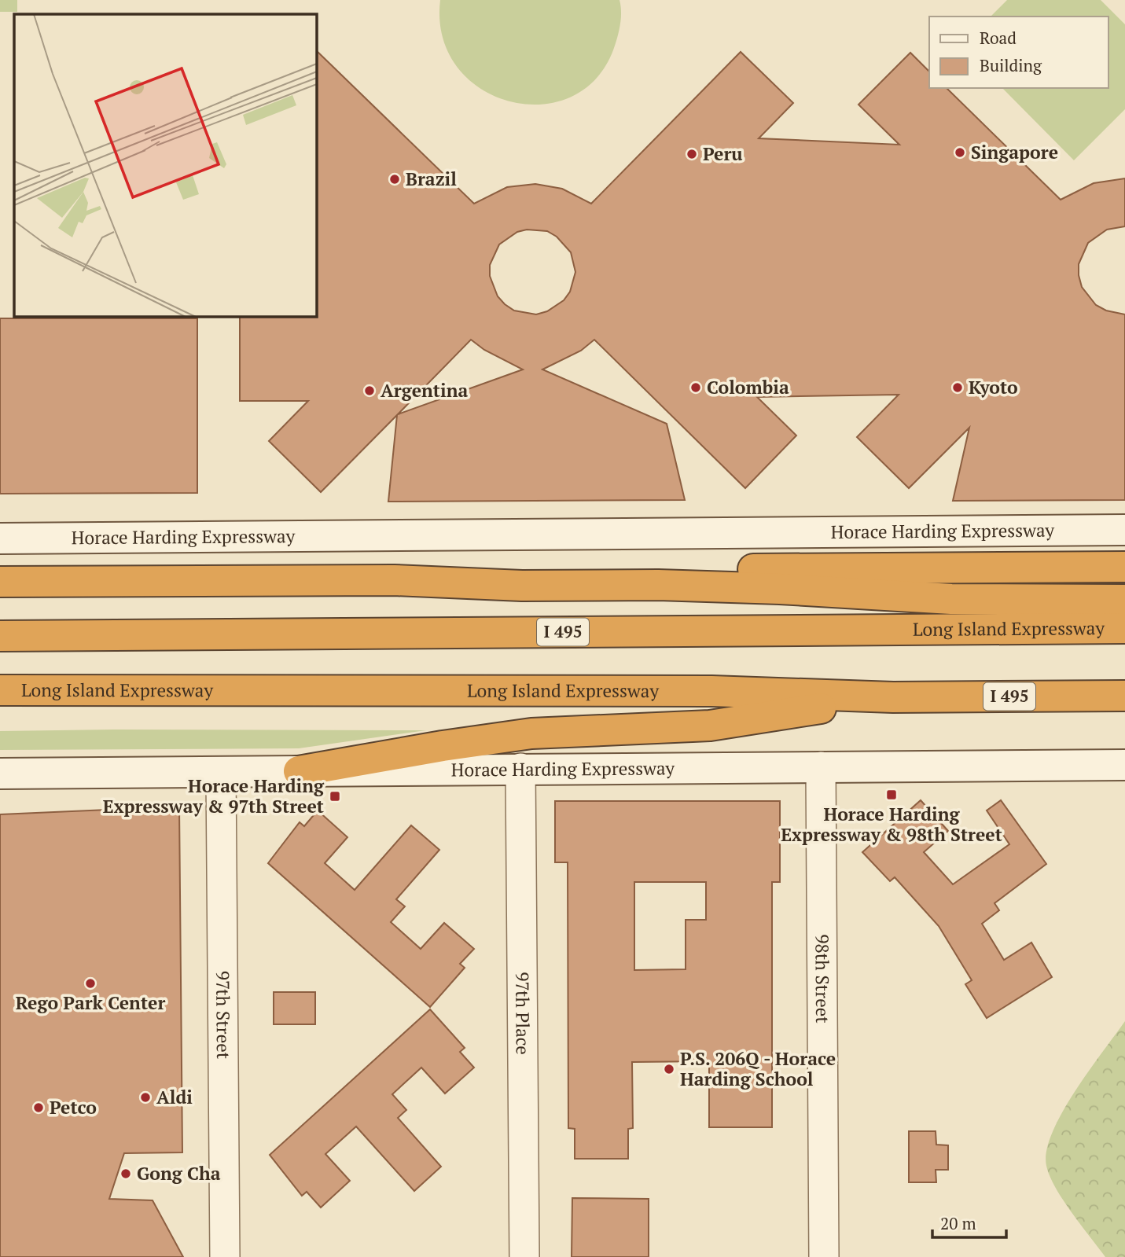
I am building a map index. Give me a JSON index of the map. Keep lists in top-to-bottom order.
{
  "streets": {
    "highway": ["Long Island Expressway", "I 495"],
    "main road": ["Horace Harding Expressway"],
    "street": ["98th Street", "97th Place", "97th Street"]
  },
  "crossings": [
    ["Horace Harding Expressway", "98th Street"],
    ["Horace Harding Expressway", "97th Place"],
    ["Horace Harding Expressway", "97th Street"]
  ],
  "places": {
    "other": [
      "Singapore",
      "Peru",
      "Brazil",
      "Colombia",
      "Kyoto",
      "Argentina",
      "Rego Park Center",
      "P.S. 206Q - Horace Harding School",
      "Aldi",
      "Petco",
      "Gong Cha"
    ],
    "transit": ["Horace Harding Expressway & 98th Street", "Horace Harding Expressway & 97th Street"]
  },
  "legend": ["Road", "Building"],
  "scale_bar": "20 m"
}
